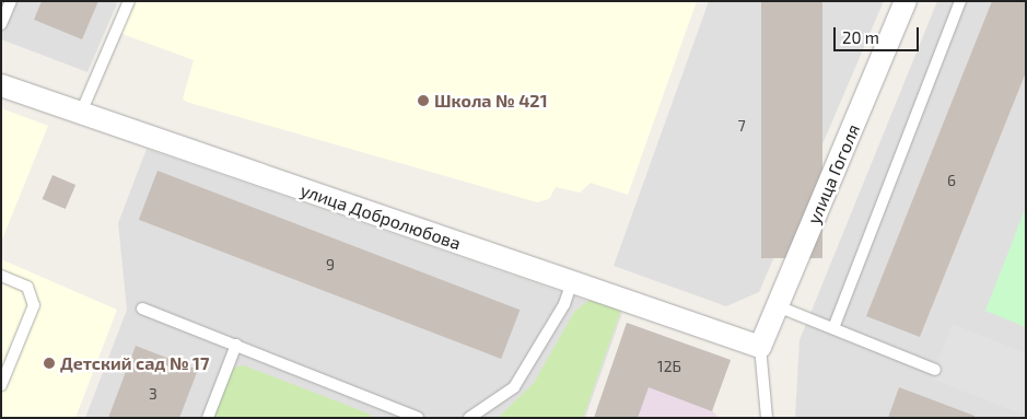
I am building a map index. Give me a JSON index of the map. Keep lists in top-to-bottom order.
{
  "streets": {
    "street": ["улица Гоголя", "улица Добролюбова"]
  },
  "crossings": [
    ["улица Гоголя", "улица Добролюбова"]
  ],
  "places": ["Школа № 421", "Детский сад № 17"],
  "house_numbers": [
    "7",
    "6",
    "9",
    "12Б",
    "3"
  ],
  "scale_bar": "20 m"
}
